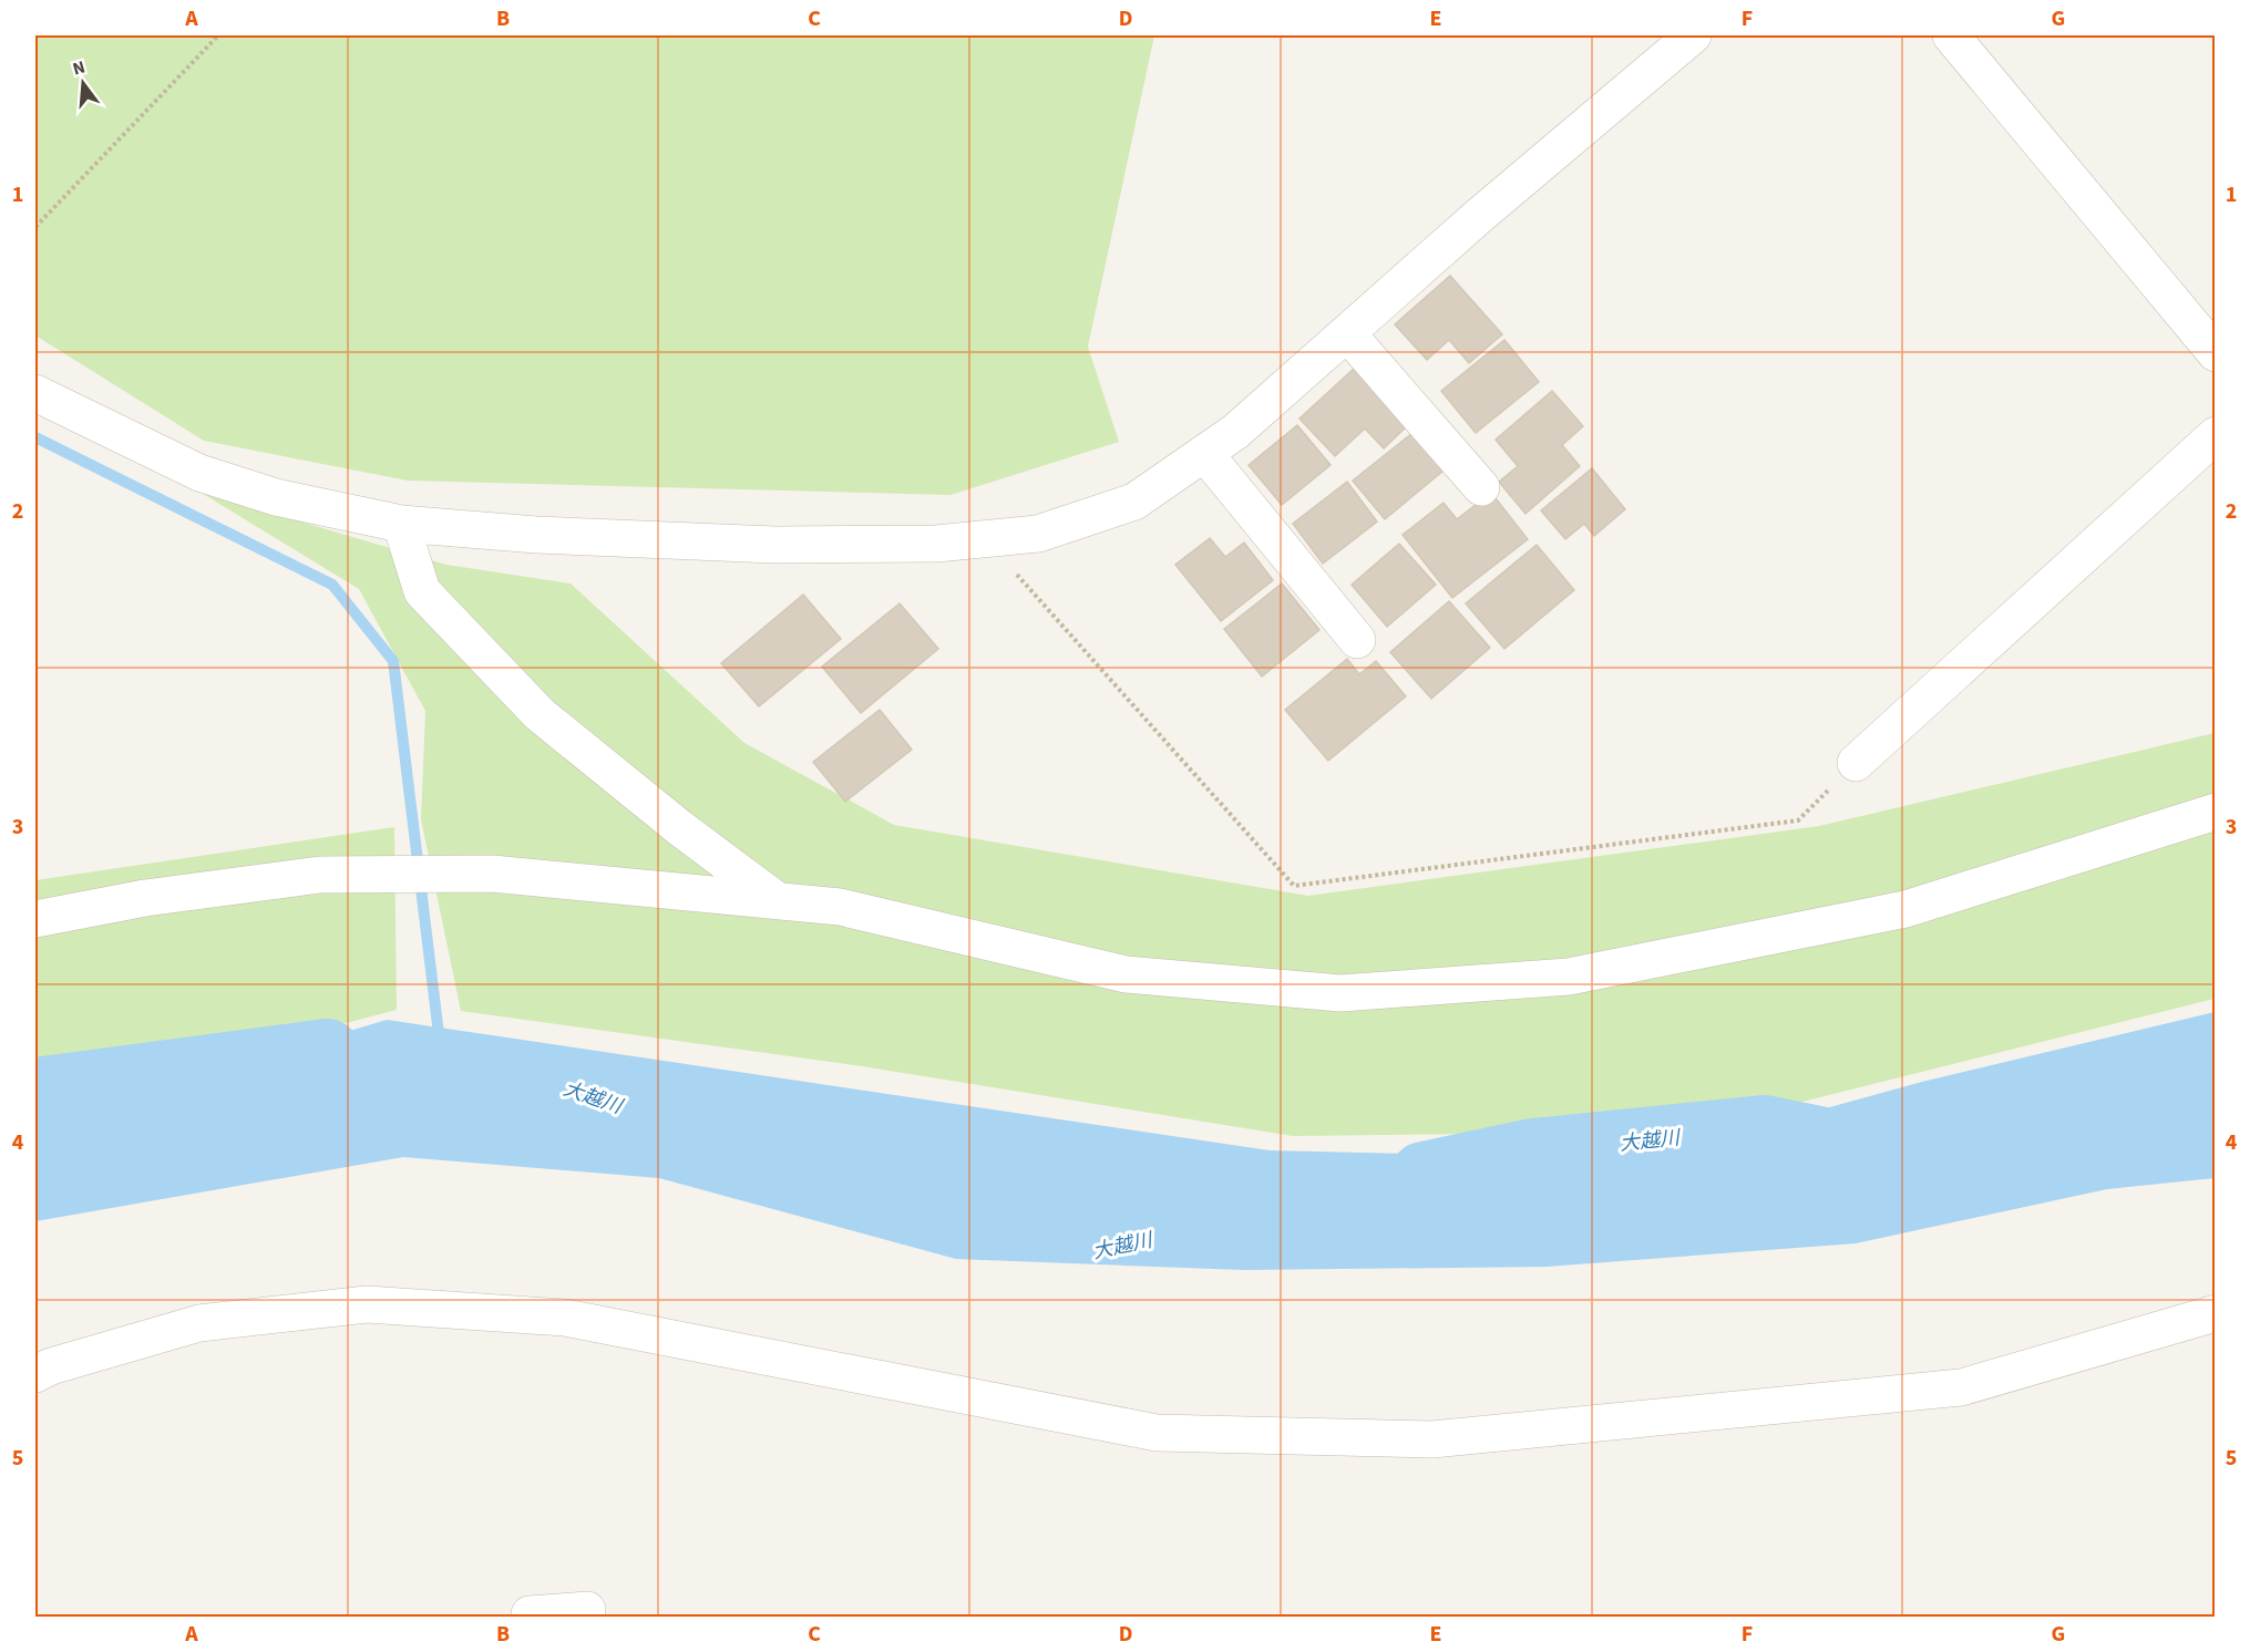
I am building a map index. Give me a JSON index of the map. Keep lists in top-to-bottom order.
{
  "water": ["大越川"],
  "north": "top",
  "grid": {
    "columns": [
      "A",
      "B",
      "C",
      "D",
      "E",
      "F",
      "G"
    ],
    "rows": [
      "1",
      "2",
      "3",
      "4",
      "5"
    ]
  }
}
